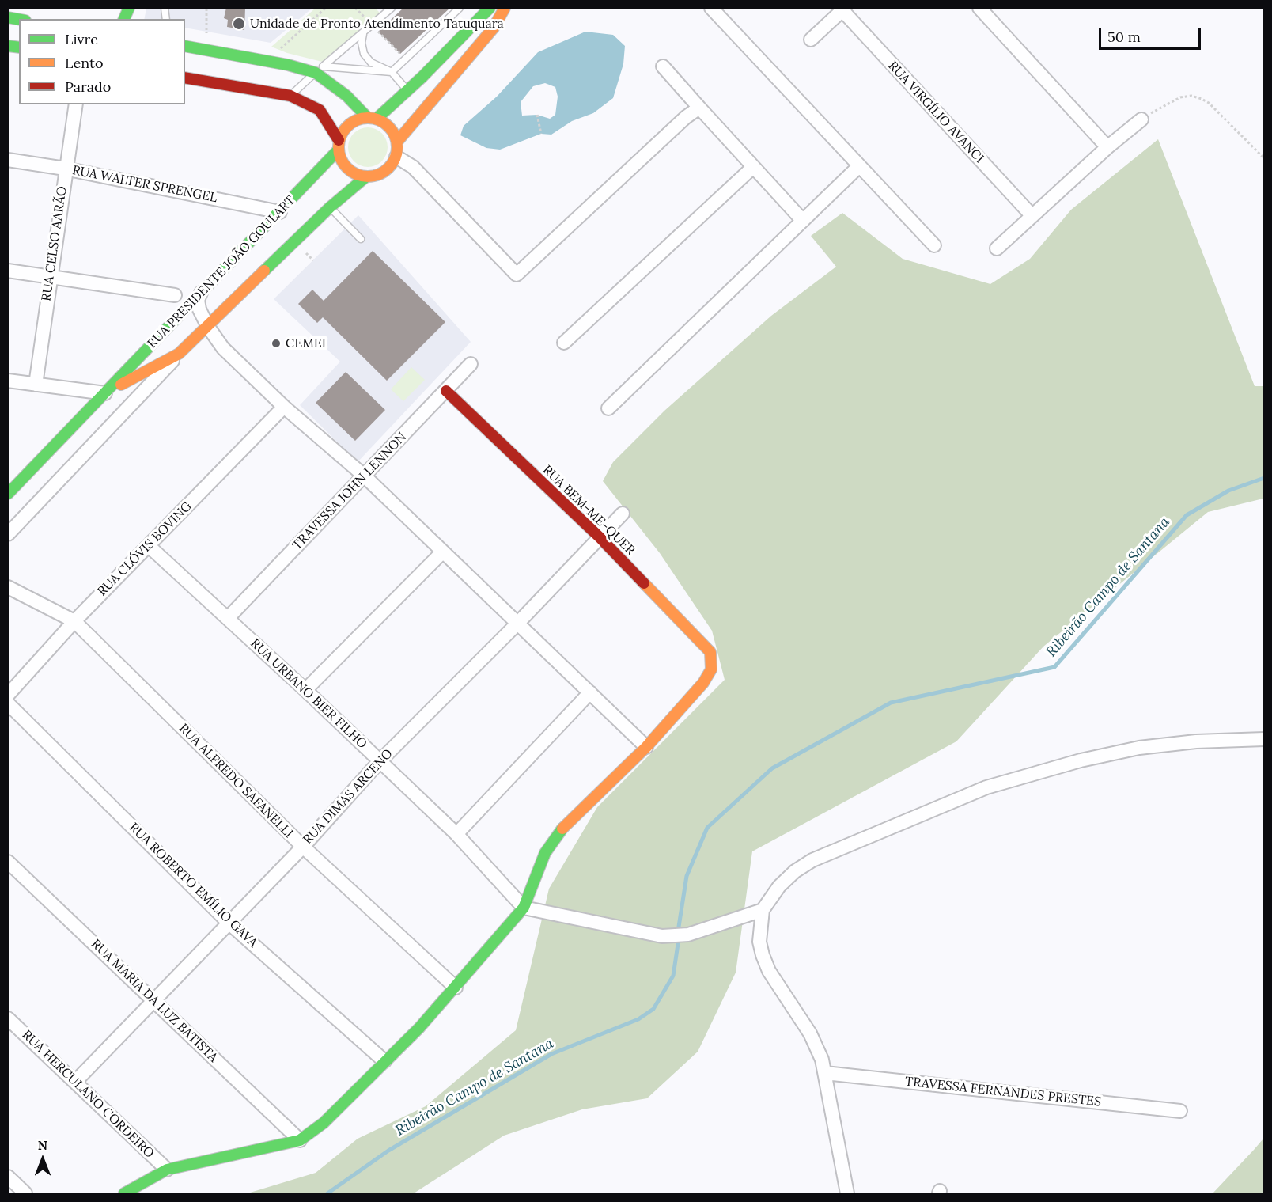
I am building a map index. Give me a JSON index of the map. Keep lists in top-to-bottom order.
{
  "streets": {
    "street": [
      "RUA VIRGÍLIO AVANCI",
      "RUA WALTER SPRENGEL",
      "RUA CELSO AARÃO",
      "RUA PRESIDENTE JOÃO GOULART",
      "TRAVESSA JOHN LENNON",
      "RUA BEM-ME-QUER",
      "RUA CLÓVIS BOVING",
      "RUA URBANO BIER FILHO",
      "RUA ALFREDO SAFANELLI",
      "RUA DIMAS ARCENO",
      "RUA ROBERTO EMÍLIO GAVA",
      "RUA MARIA DA LUZ BATISTA",
      "TRAVESSA FERNANDES PRESTES",
      "RUA HERCULANO CORDEIRO"
    ]
  },
  "crossings": [
    ["RUA WALTER SPRENGEL", "RUA CELSO AARÃO"],
    ["RUA WALTER SPRENGEL", "RUA PRESIDENTE JOÃO GOULART"],
    ["TRAVESSA JOHN LENNON", "RUA BEM-ME-QUER"],
    ["TRAVESSA JOHN LENNON", "RUA URBANO BIER FILHO"],
    ["RUA BEM-ME-QUER", "RUA DIMAS ARCENO"],
    ["RUA CLÓVIS BOVING", "RUA URBANO BIER FILHO"],
    ["RUA CLÓVIS BOVING", "RUA ALFREDO SAFANELLI"],
    ["RUA URBANO BIER FILHO", "RUA DIMAS ARCENO"],
    ["RUA ALFREDO SAFANELLI", "RUA DIMAS ARCENO"],
    ["RUA DIMAS ARCENO", "RUA ROBERTO EMÍLIO GAVA"],
    ["RUA DIMAS ARCENO", "RUA MARIA DA LUZ BATISTA"],
    ["RUA DIMAS ARCENO", "RUA HERCULANO CORDEIRO"]
  ],
  "water": ["Ribeirão Campo de Santana"],
  "places": ["Unidade de Pronto Atendimento Tatuquara", "CEMEI"],
  "legend": ["Livre", "Lento", "Parado"],
  "scale_bar": "50 m",
  "north": "top"
}
